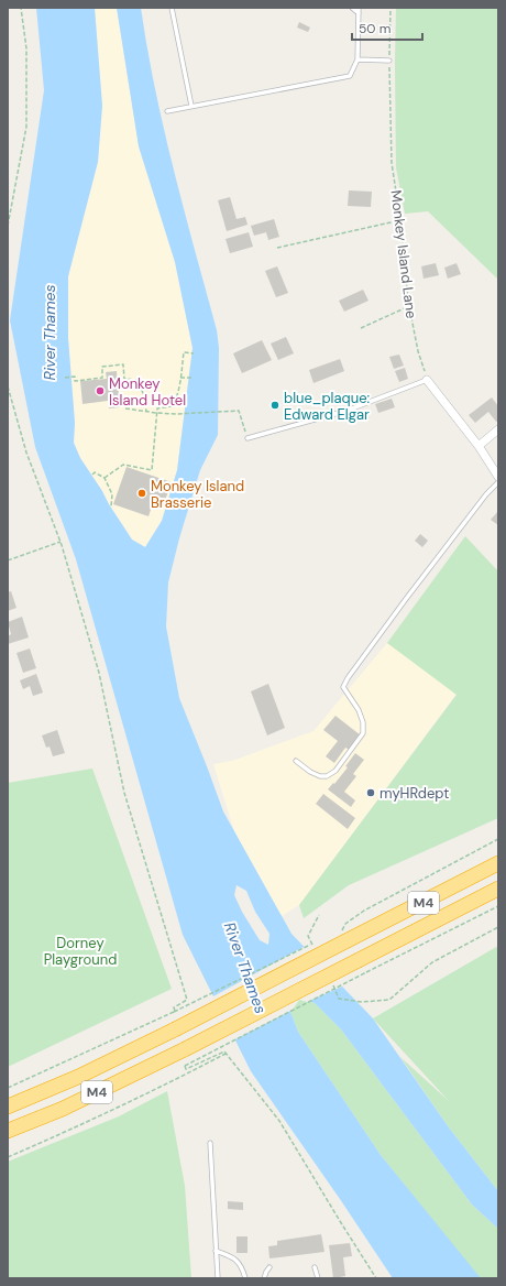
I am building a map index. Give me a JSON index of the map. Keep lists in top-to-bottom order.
{
  "streets": {
    "highway": ["M4"],
    "path": ["Monkey Island Lane"]
  },
  "water": ["River Thames"],
  "parks": ["Dorney Playground"],
  "places": [
    "Monkey Island Hotel",
    "blue_plaque: Edward Elgar",
    "Monkey Island Brasserie",
    "myHRdept"
  ],
  "scale_bar": "50 m"
}
